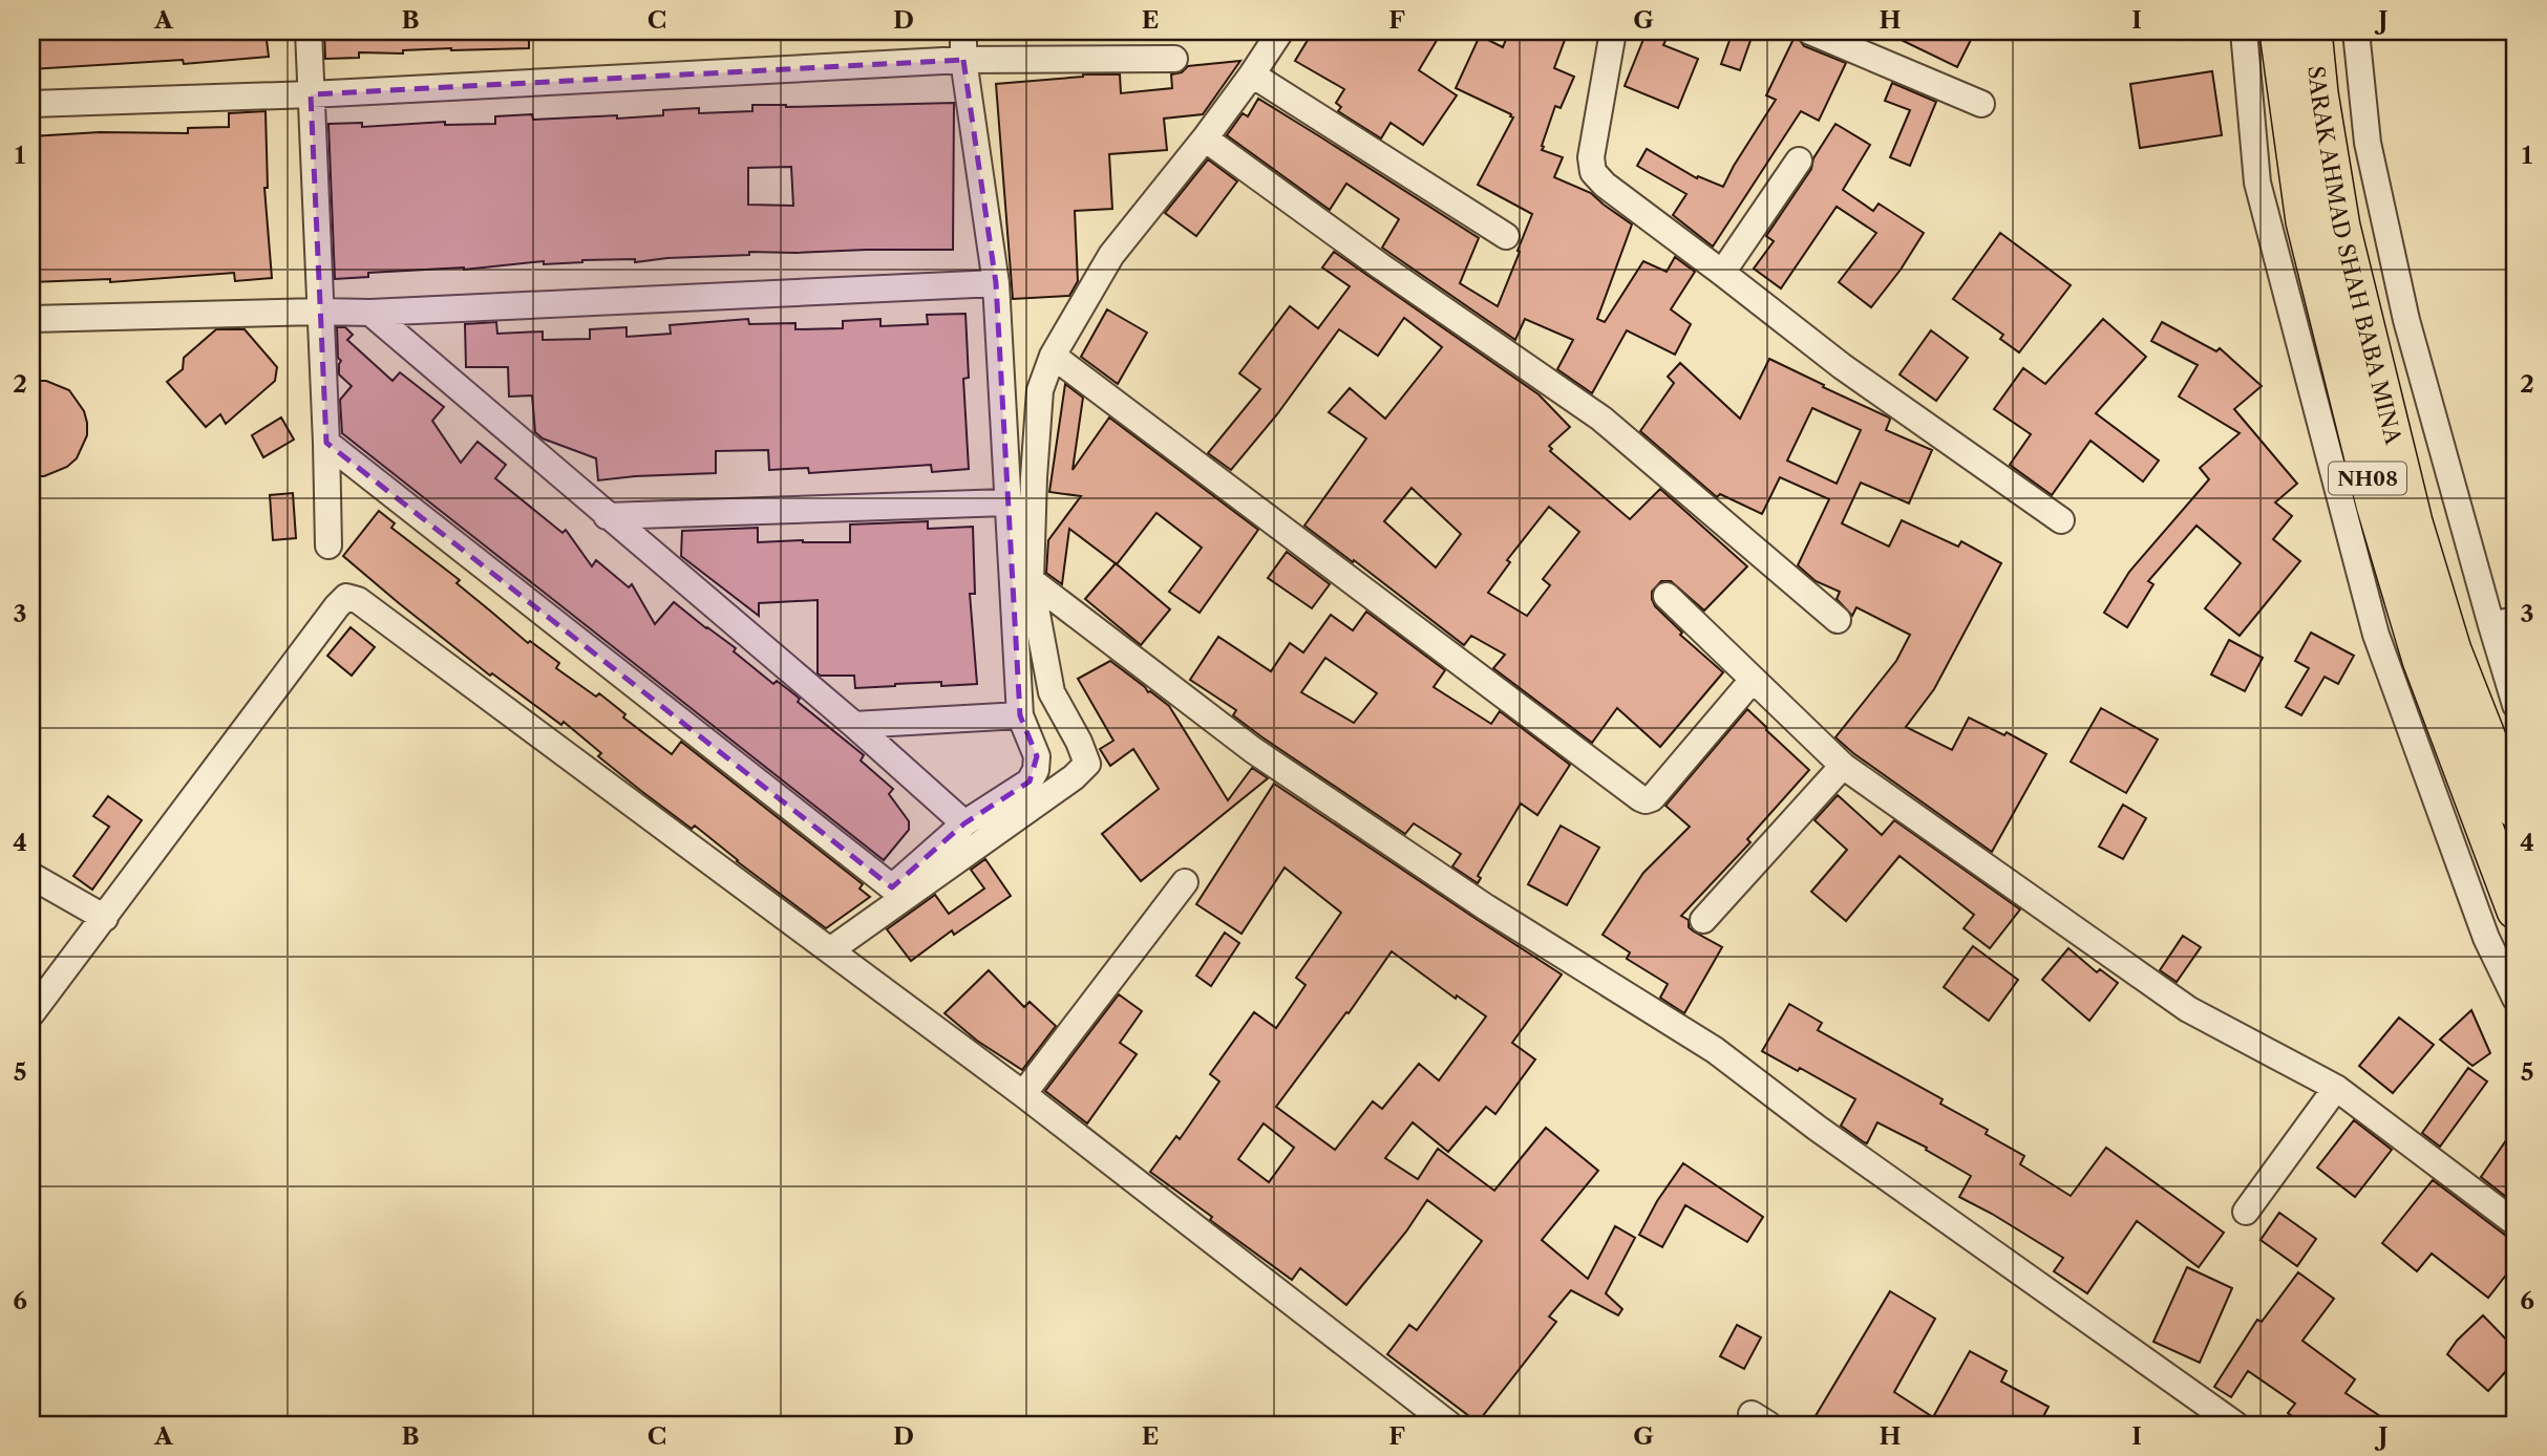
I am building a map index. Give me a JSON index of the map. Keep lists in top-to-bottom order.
{
  "streets": {
    "highway": ["SARAK AHMAD SHAH BABA MINA", "NH08"]
  },
  "grid": {
    "columns": [
      "A",
      "B",
      "C",
      "D",
      "E",
      "F",
      "G",
      "H",
      "I",
      "J"
    ],
    "rows": [
      "1",
      "2",
      "3",
      "4",
      "5",
      "6"
    ]
  }
}
